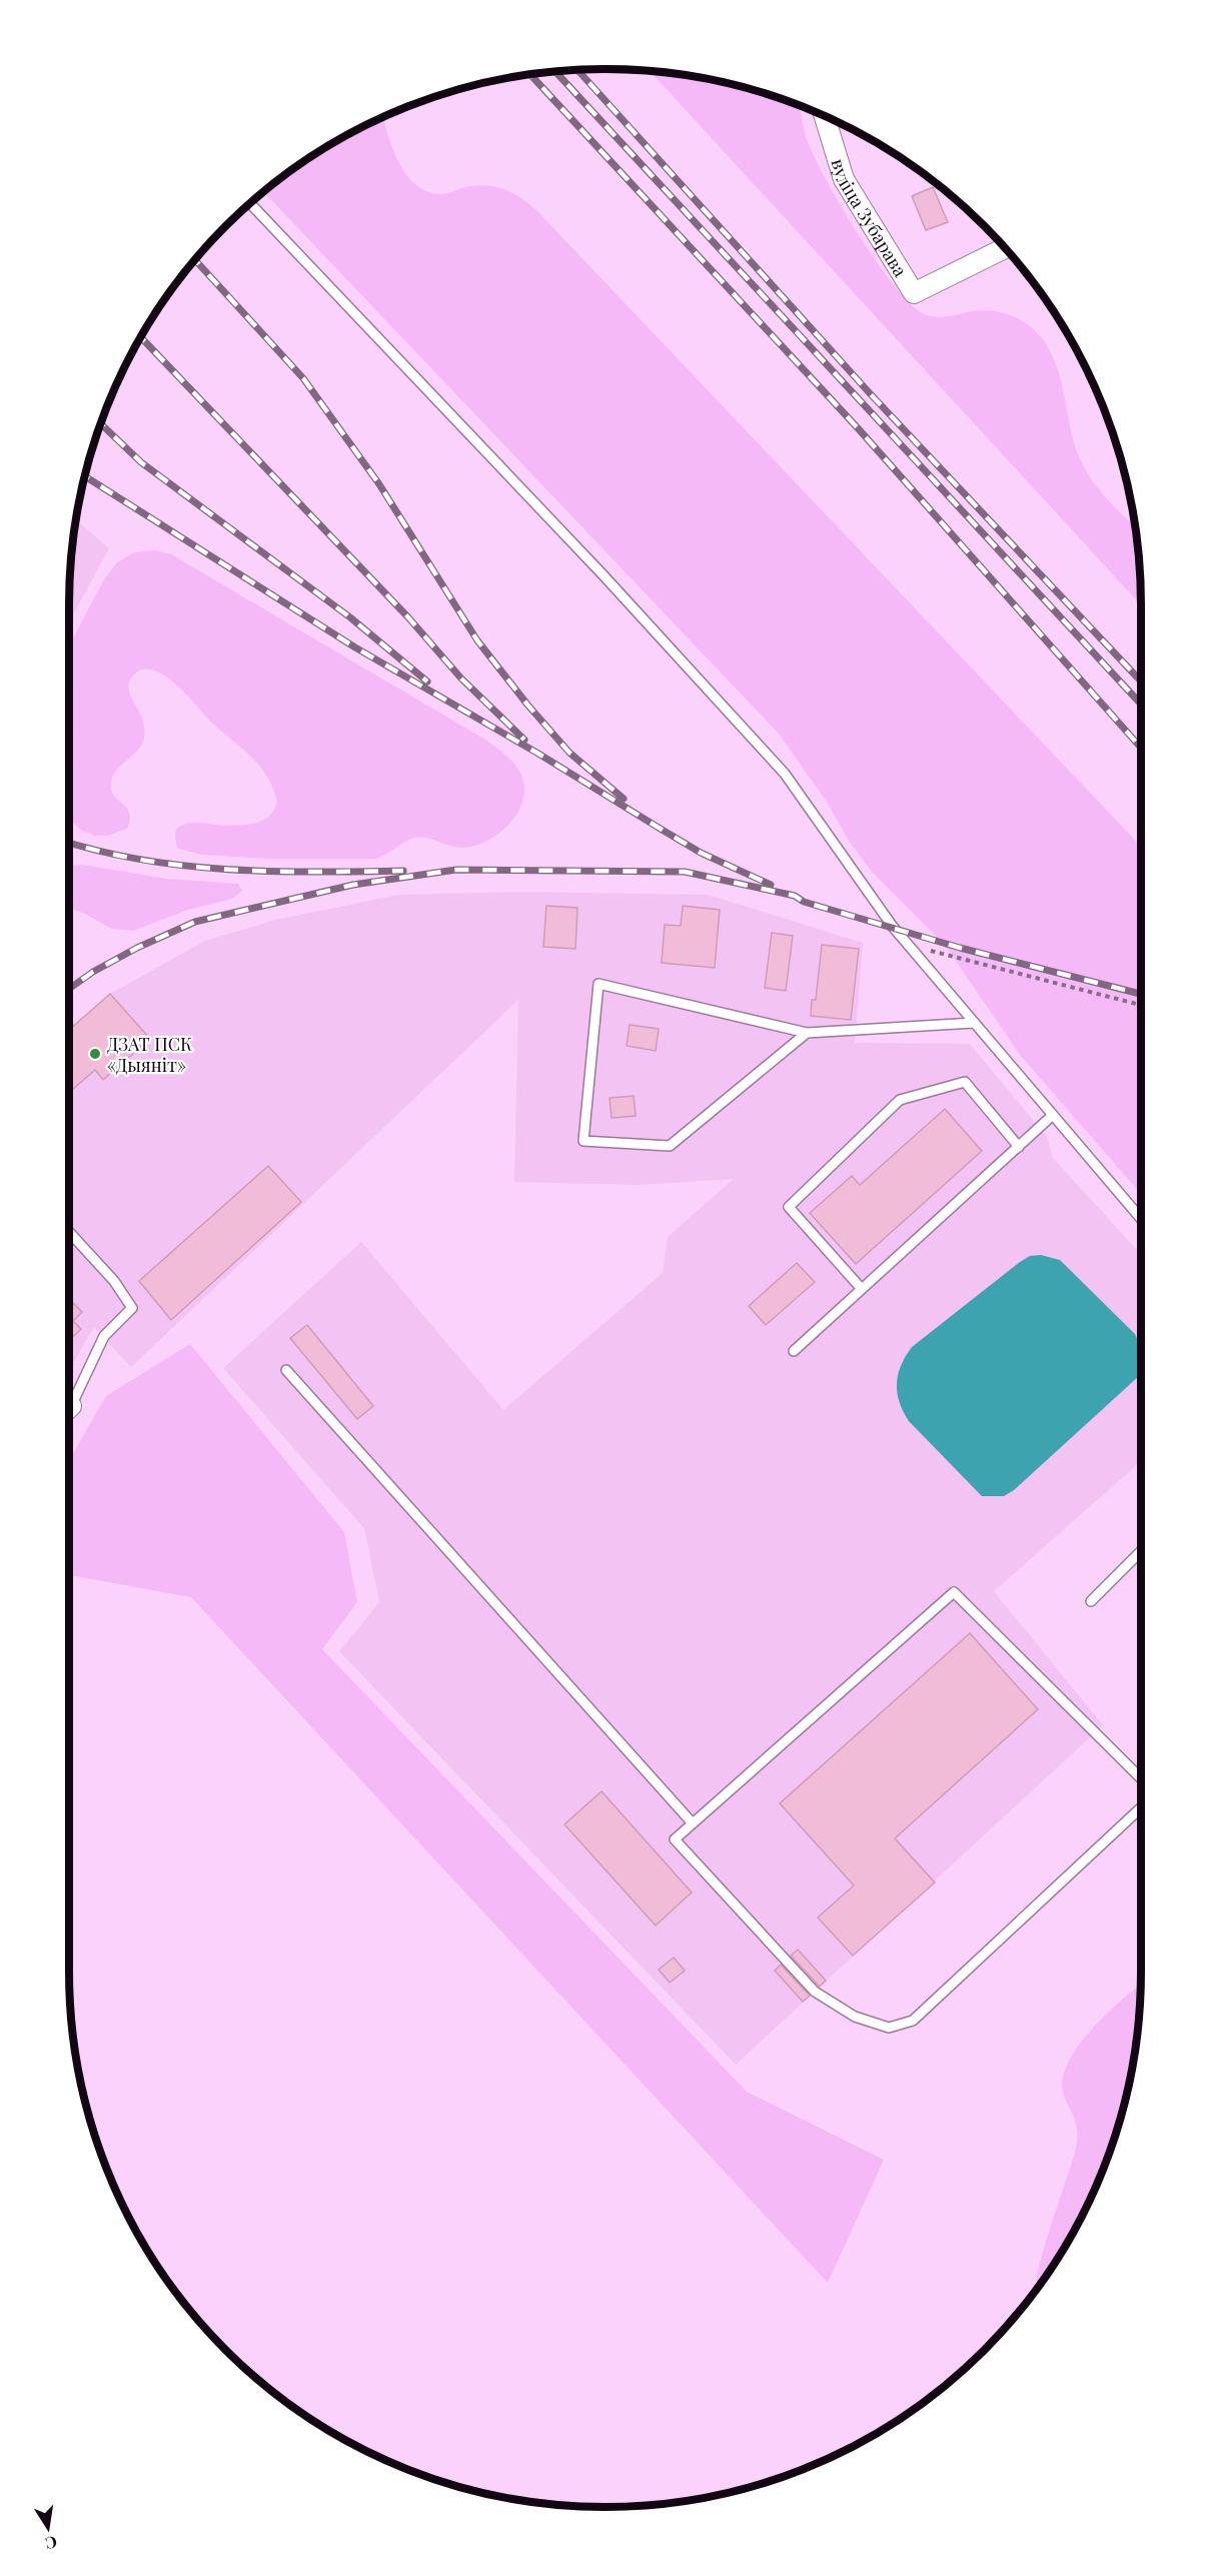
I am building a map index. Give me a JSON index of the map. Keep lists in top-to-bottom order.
{
  "streets": {
    "street": ["вуліца Зубарава"]
  },
  "places": ["ДЗАТ ПСК «Дыяніт»"],
  "north": "bottom"
}
